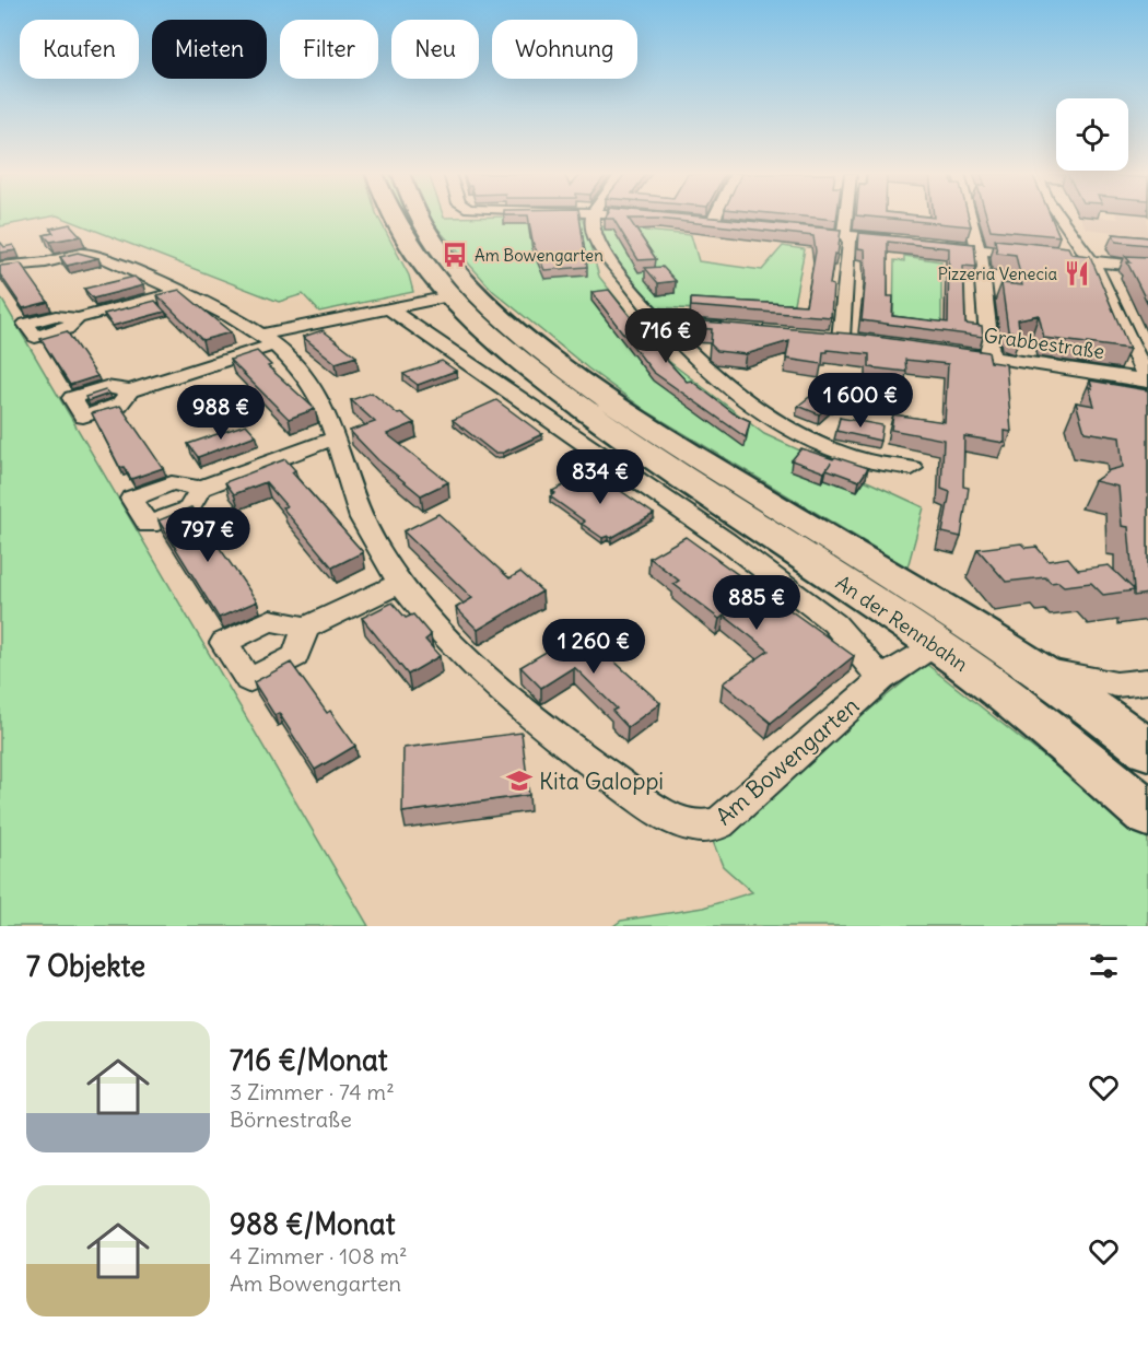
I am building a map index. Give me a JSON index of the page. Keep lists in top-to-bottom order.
{
  "streets": {
    "main road": ["An der Rennbahn"],
    "street": ["Grabbestraße", "Am Bowengarten"]
  },
  "crossings": [
    ["An der Rennbahn", "Am Bowengarten"]
  ],
  "places": {
    "bus stop": ["Am Bowengarten"],
    "restaurant": ["Pizzeria Venecia"],
    "school or university": ["Kita Galoppi"]
  },
  "page": {
    "chip": [
      "Kaufen",
      "Mieten",
      "Filter",
      "Neu",
      "Wohnung"
    ],
    "price": [
      "716 €",
      "1 600 €",
      "988 €",
      "834 €",
      "797 €",
      "885 €",
      "1 260 €"
    ],
    "heading": "7 Objekte",
    "list": [
      {
        "name": "716 €/Monat",
        "note": "3 Zimmer · 74 m² · Börnestraße"
      },
      {
        "name": "988 €/Monat",
        "note": "4 Zimmer · 108 m² · Am Bowengarten"
      }
    ]
  }
}
